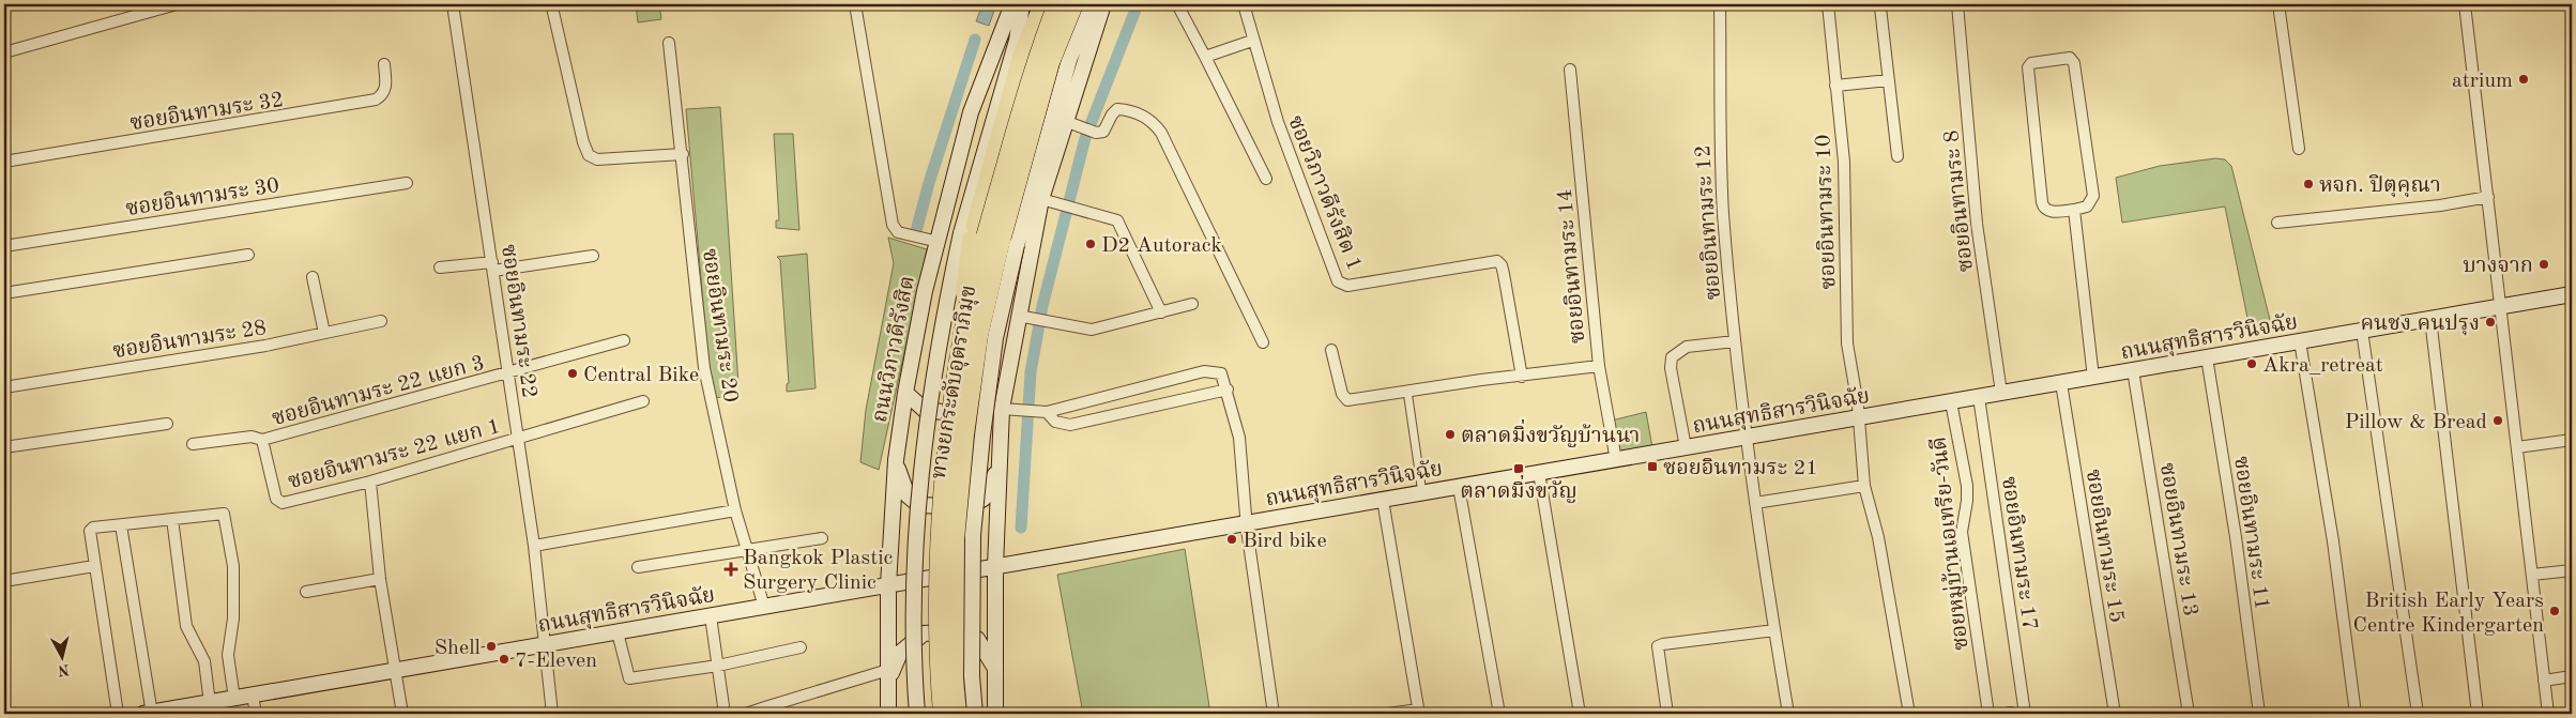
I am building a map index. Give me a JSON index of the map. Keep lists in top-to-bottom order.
{
  "streets": {
    "highway": ["ทางยกระดับอุตราภิมุข"],
    "main road": ["ถนนสุทธิสารวินิจฉัย", "ถนนวิภาวดีรังสิต"],
    "street": [
      "ซอยอินทามระ 32",
      "ซอยวิภาวดีรังสิต 1",
      "ซอยอินทามระ 30",
      "ซอยอินทามระ 8",
      "ซอยอินทามระ 10",
      "ซอยอินทามระ 12",
      "ซอยอินทามระ 14",
      "ซอยอินทามระ 22",
      "ซอยอินทามระ 20",
      "ซอยอินทามระ 28",
      "ซอยอินทามระ 22 แยก 3",
      "ซอยอินทามระ 22 แยก 1",
      "ซอยอินทามระ 11",
      "ซอยอินทามระ 13",
      "ซอยหมู่บ้านเอเทรีย-วันดี",
      "ซอยอินทามระ 15",
      "ซอยอินทามระ 17"
    ]
  },
  "crossings": [
    ["ซอยอินทามระ 8", "ถนนสุทธิสารวินิจฉัย"],
    ["ซอยอินทามระ 10", "ถนนสุทธิสารวินิจฉัย"],
    ["ซอยอินทามระ 12", "ถนนสุทธิสารวินิจฉัย"],
    ["ซอยอินทามระ 14", "ถนนสุทธิสารวินิจฉัย"],
    ["ซอยอินทามระ 22", "ถนนสุทธิสารวินิจฉัย"],
    ["ซอยอินทามระ 22", "ซอยอินทามระ 22 แยก 3"],
    ["ซอยอินทามระ 22", "ซอยอินทามระ 22 แยก 1"],
    ["ซอยอินทามระ 20", "ถนนสุทธิสารวินิจฉัย"],
    ["ถนนสุทธิสารวินิจฉัย", "ถนนวิภาวดีรังสิต"],
    ["ถนนสุทธิสารวินิจฉัย", "ซอยอินทามระ 11"],
    ["ถนนสุทธิสารวินิจฉัย", "ซอยอินทามระ 13"],
    ["ถนนสุทธิสารวินิจฉัย", "ซอยหมู่บ้านเอเทรีย-วันดี"],
    ["ถนนสุทธิสารวินิจฉัย", "ซอยอินทามระ 15"],
    ["ถนนสุทธิสารวินิจฉัย", "ซอยอินทามระ 17"],
    ["ซอยอินทามระ 22 แยก 3", "ซอยอินทามระ 22 แยก 1"]
  ],
  "places": {
    "other": [
      "atrium",
      "หจก. ปิตุคุณา",
      "D2 Autorack",
      "บางจาก",
      "คนชง คนปรุง",
      "Akra_retreat",
      "Central Bike",
      "Pillow & Bread",
      "ตลาดมิ่งขวัญบ้านนา",
      "Bird bike",
      "British Early Years Centre Kindergarten",
      "Shell",
      "7-Eleven"
    ],
    "transit": ["ซอยอินทามระ 21", "ตลาดมิ่งขวัญ"],
    "health": ["Bangkok Plastic Surgery Clinic"]
  },
  "north": "bottom"
}
